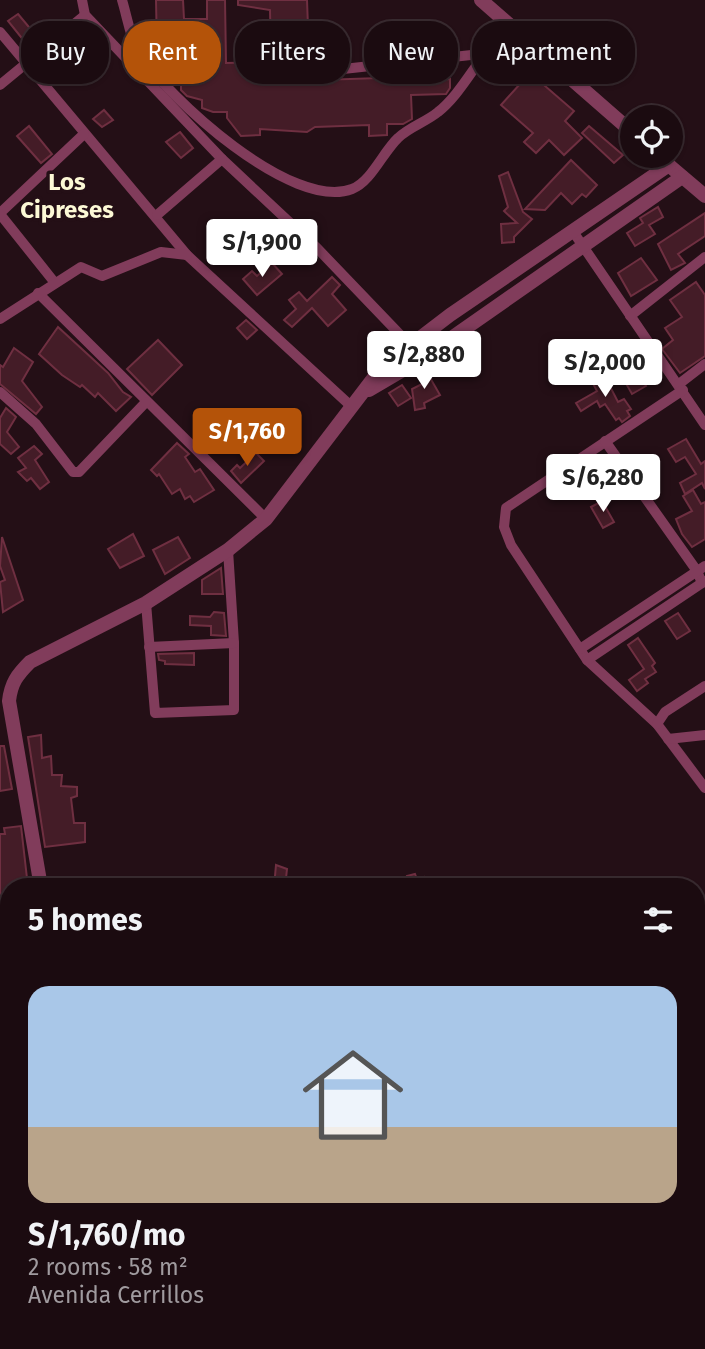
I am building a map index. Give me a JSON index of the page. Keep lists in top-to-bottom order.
{
  "districts": ["Los Cipreses"],
  "page": {
    "chip": [
      "Buy",
      "Rent",
      "Filters",
      "New",
      "Apartment"
    ],
    "price": [
      "S/1,900",
      "S/2,880",
      "S/2,000",
      "S/1,760",
      "S/6,280"
    ],
    "heading": "5 homes",
    "list": [
      {
        "name": "S/1,760/mo",
        "note": "2 rooms · 58 m² · Avenida Cerrillos"
      }
    ]
  }
}
